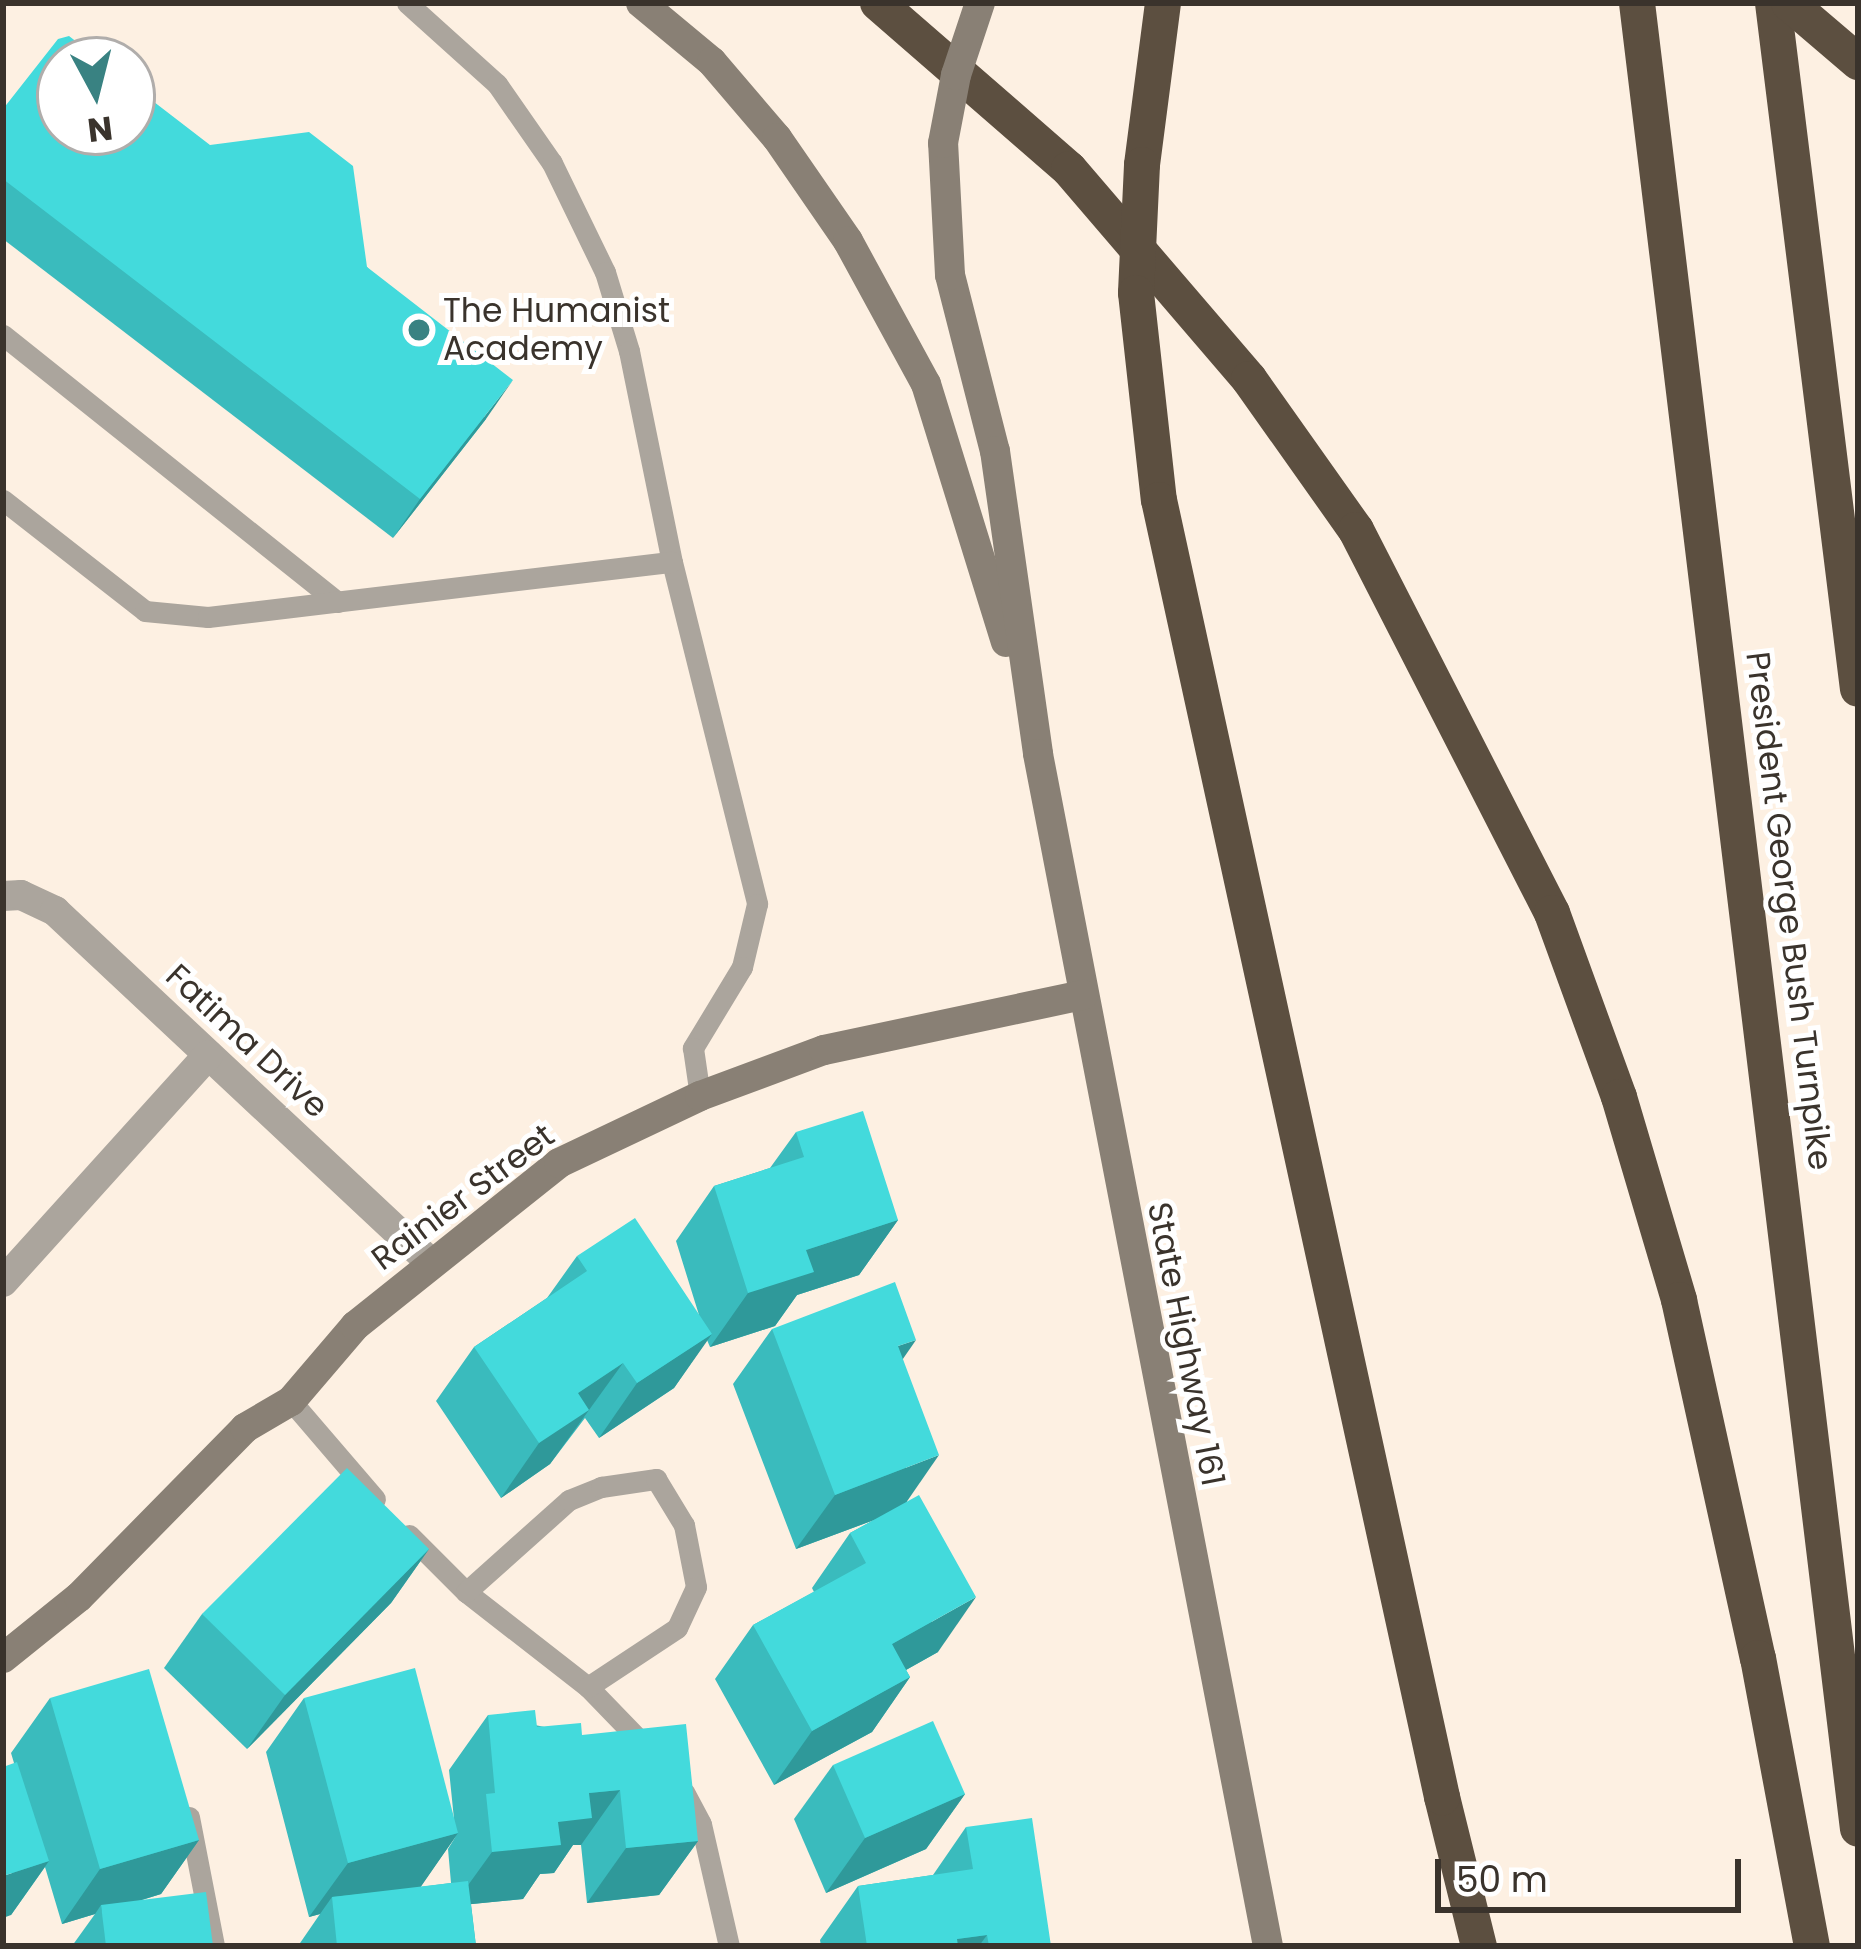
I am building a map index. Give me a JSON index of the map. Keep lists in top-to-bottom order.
{
  "streets": {
    "highway": ["President George Bush Turnpike"],
    "main road": ["Rainier Street", "State Highway 161"],
    "street": ["Fatima Drive"]
  },
  "crossings": [
    ["Fatima Drive", "Rainier Street"],
    ["Rainier Street", "State Highway 161"]
  ],
  "places": ["The Humanist Academy"],
  "scale_bar": "50 m",
  "north": "bottom"
}
